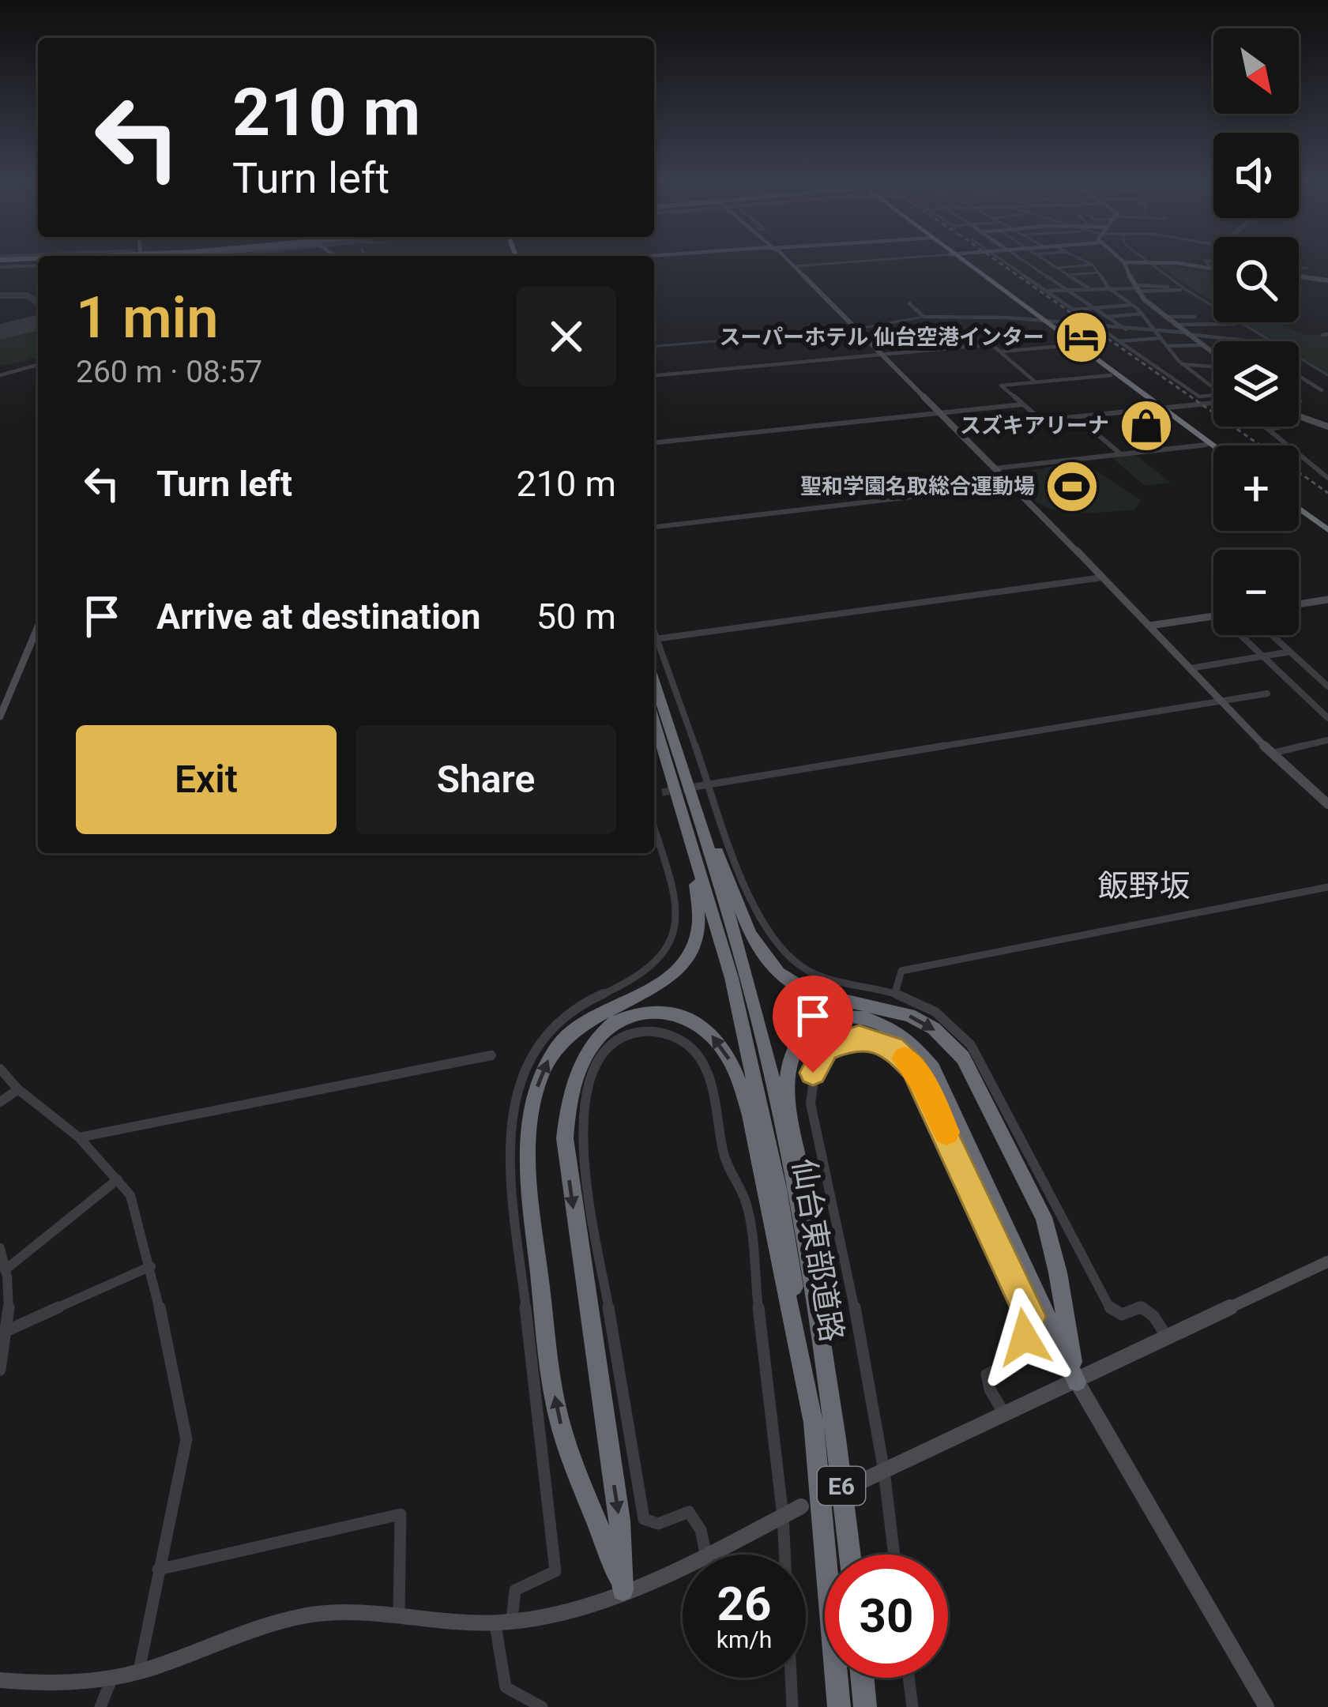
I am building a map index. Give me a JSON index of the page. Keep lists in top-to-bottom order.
{
  "streets": {
    "highway": ["仙台東部道路", "E6"]
  },
  "districts": ["飯野坂"],
  "places": {
    "hotel": ["スーパーホテル 仙台空港インター"],
    "shop": ["スズキアリーナ"],
    "sports": ["聖和学園名取総合運動場"]
  },
  "north": "bottom right",
  "page": {
    "map_buttons": ["+", "−"],
    "turn": ["210 m", "Turn left"],
    "heading": ["1 min", "260 m · 08:57"],
    "list": [
      {
        "name": "Turn left",
        "value": "210 m"
      },
      {
        "name": "Arrive at destination",
        "value": "50 m"
      }
    ],
    "buttons": ["Exit", "Share"],
    "speed": "26 km/h",
    "limit": "30"
  }
}
